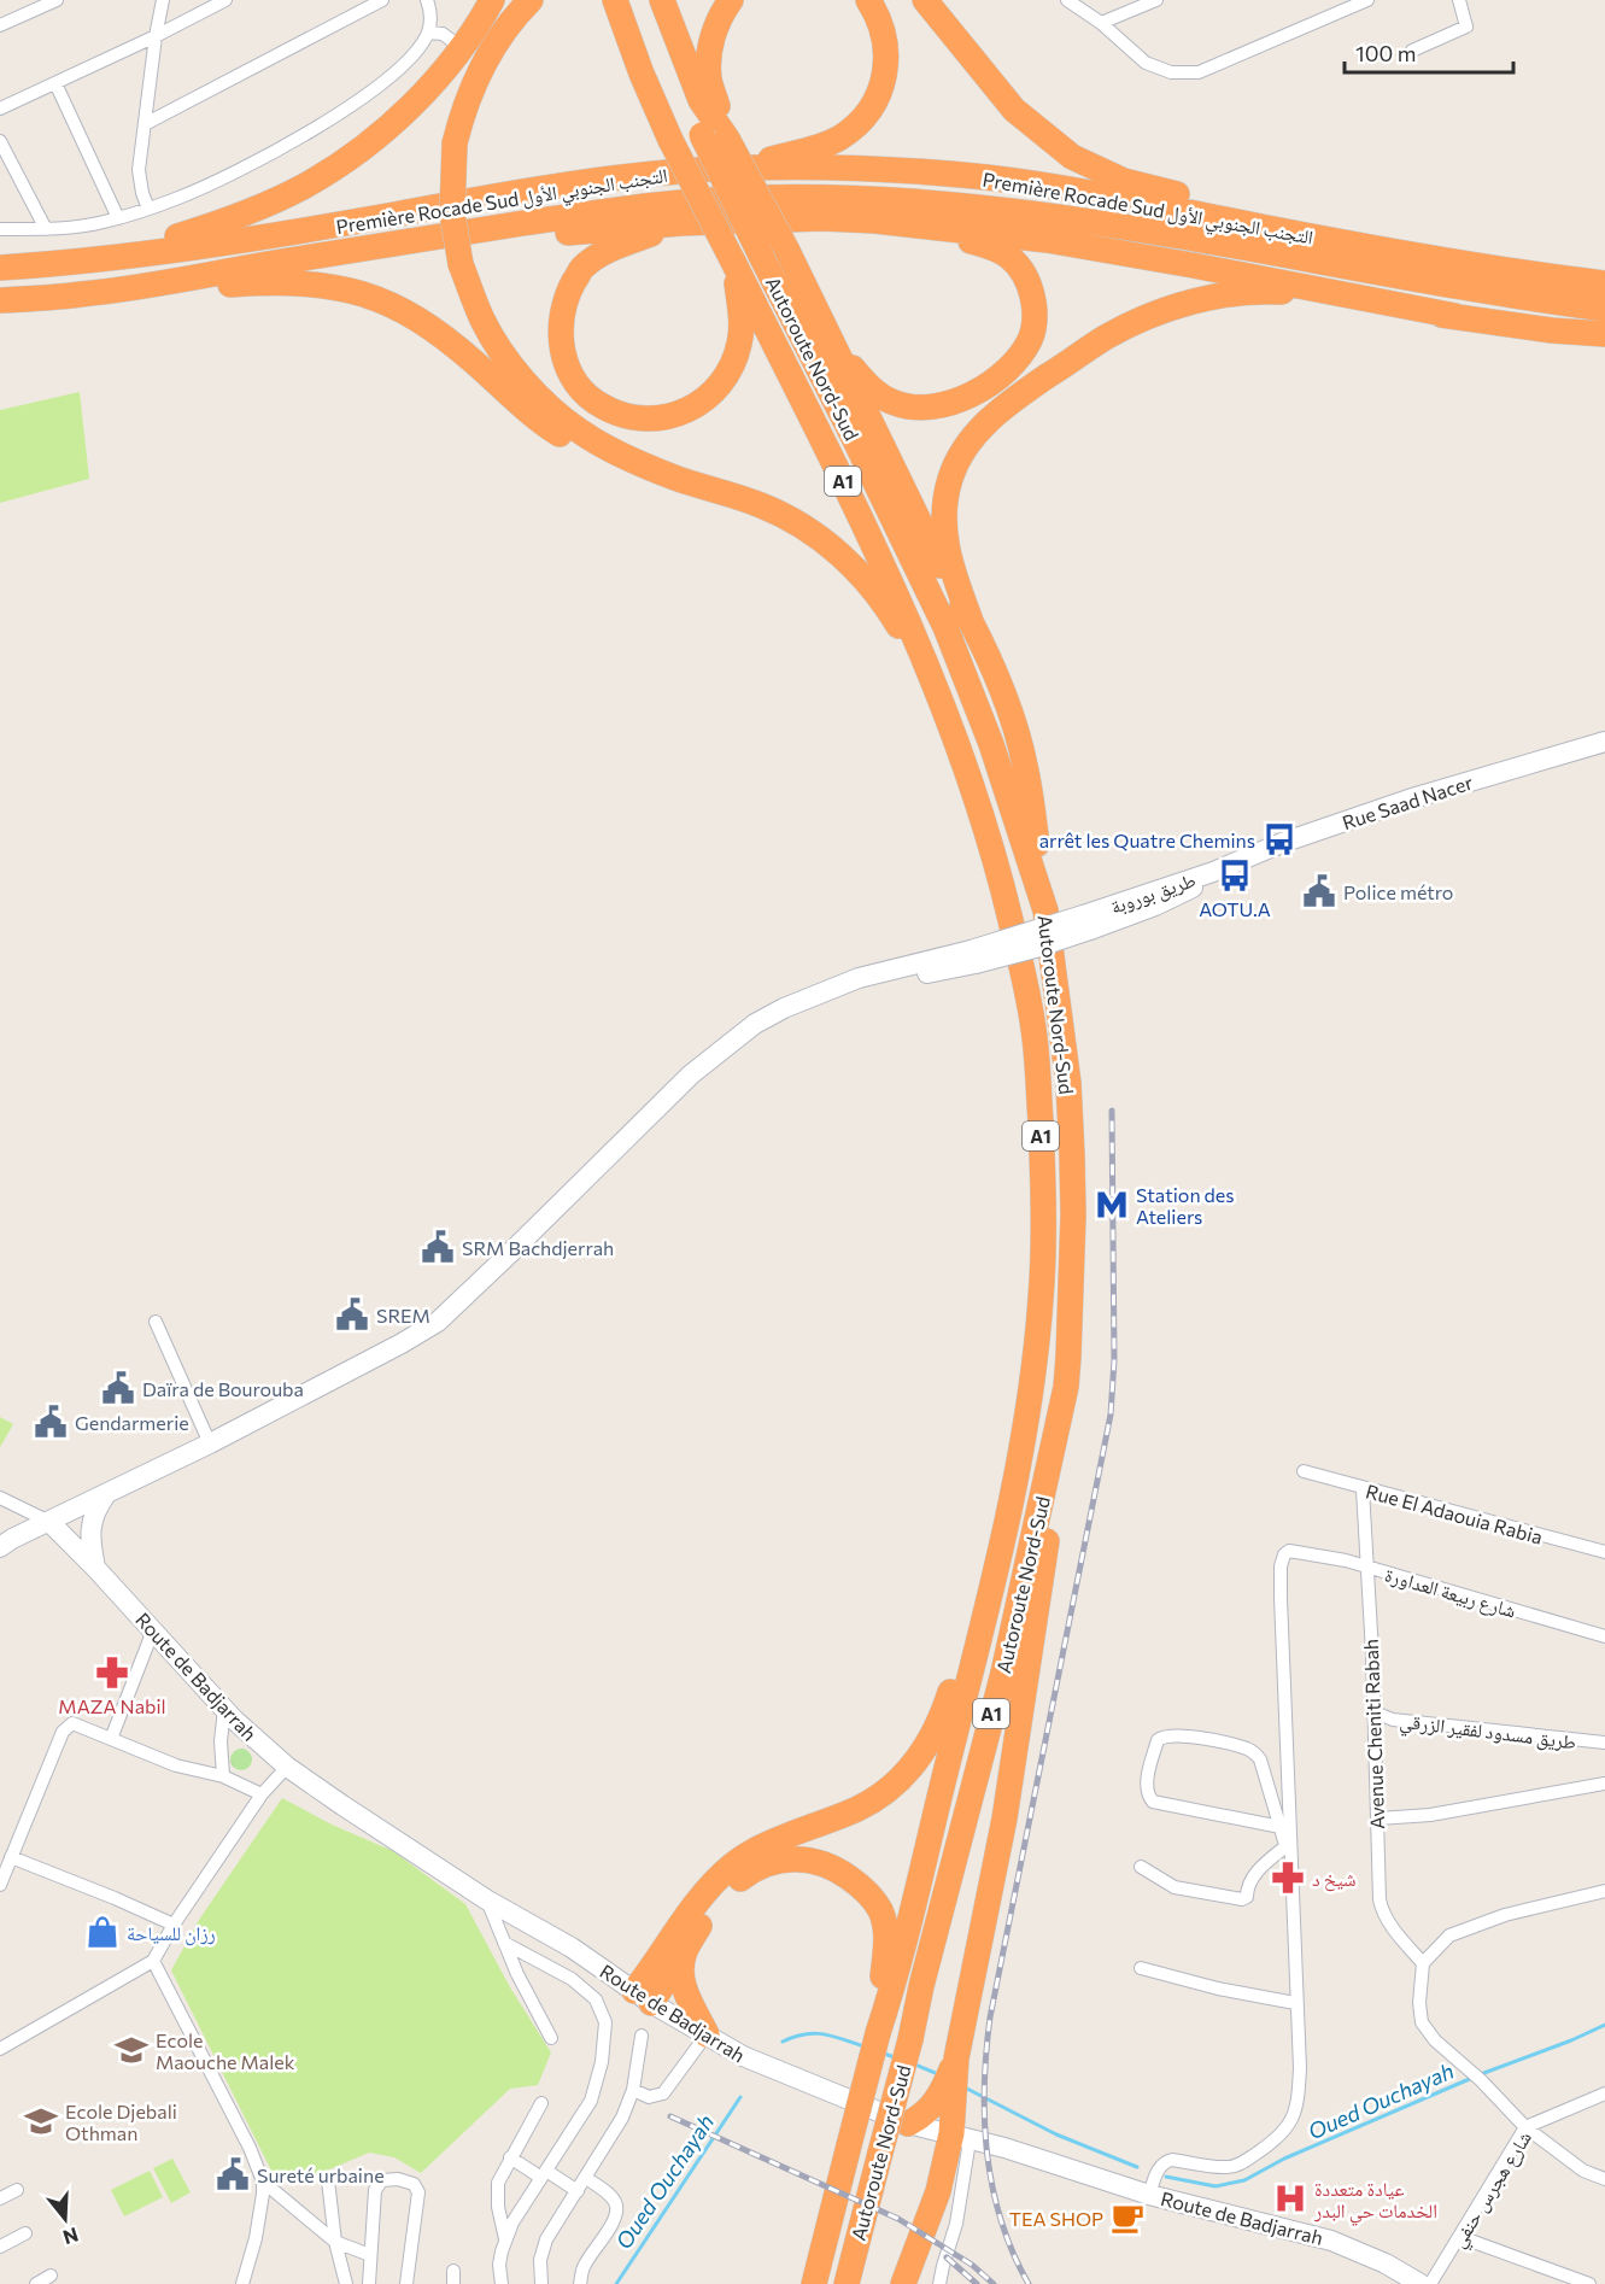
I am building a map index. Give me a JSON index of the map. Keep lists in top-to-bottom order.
{
  "streets": {
    "highway": ["Première Rocade Sud التجنب الجنوبي الأول", "Autoroute Nord-Sud", "A1"],
    "main road": ["Rue Saad Nacer", "طريق بوروبة", "Route de Badjarrah"],
    "street": [
      "Rue El Adaouia Rabia",
      "شارع ربيعة العداورة",
      "طريق مسدود لفقير الزرقي",
      "Avenue Cheniti Rabah",
      "شارع هجرس حنفي"
    ]
  },
  "crossings": [
    ["Rue Saad Nacer", "طريق بوروبة"],
    ["طريق بوروبة", "Route de Badjarrah"],
    ["Rue El Adaouia Rabia", "Avenue Cheniti Rabah"],
    ["شارع ربيعة العداورة", "Avenue Cheniti Rabah"],
    ["طريق مسدود لفقير الزرقي", "Avenue Cheniti Rabah"]
  ],
  "water": ["Oued Ouchayah"],
  "places": {
    "bus stop": ["arrêt les Quatre Chemins", "AOTU.A"],
    "public building": [
      "Police métro",
      "SRM Bachdjerrah",
      "SREM",
      "Daïra de Bourouba",
      "Gendarmerie",
      "Sureté urbaine"
    ],
    "metro station": ["Station des Ateliers"],
    "pharmacy": ["MAZA Nabil", "شيخ د"],
    "shop": ["رزان للسياحة"],
    "school or university": ["Ecole Maouche Malek", "Ecole Djebali Othman"],
    "hospital": ["عيادة متعددة الخدمات حي البدر"],
    "cafe": ["TEA SHOP"]
  },
  "scale_bar": "100 m",
  "north": "bottom"
}
